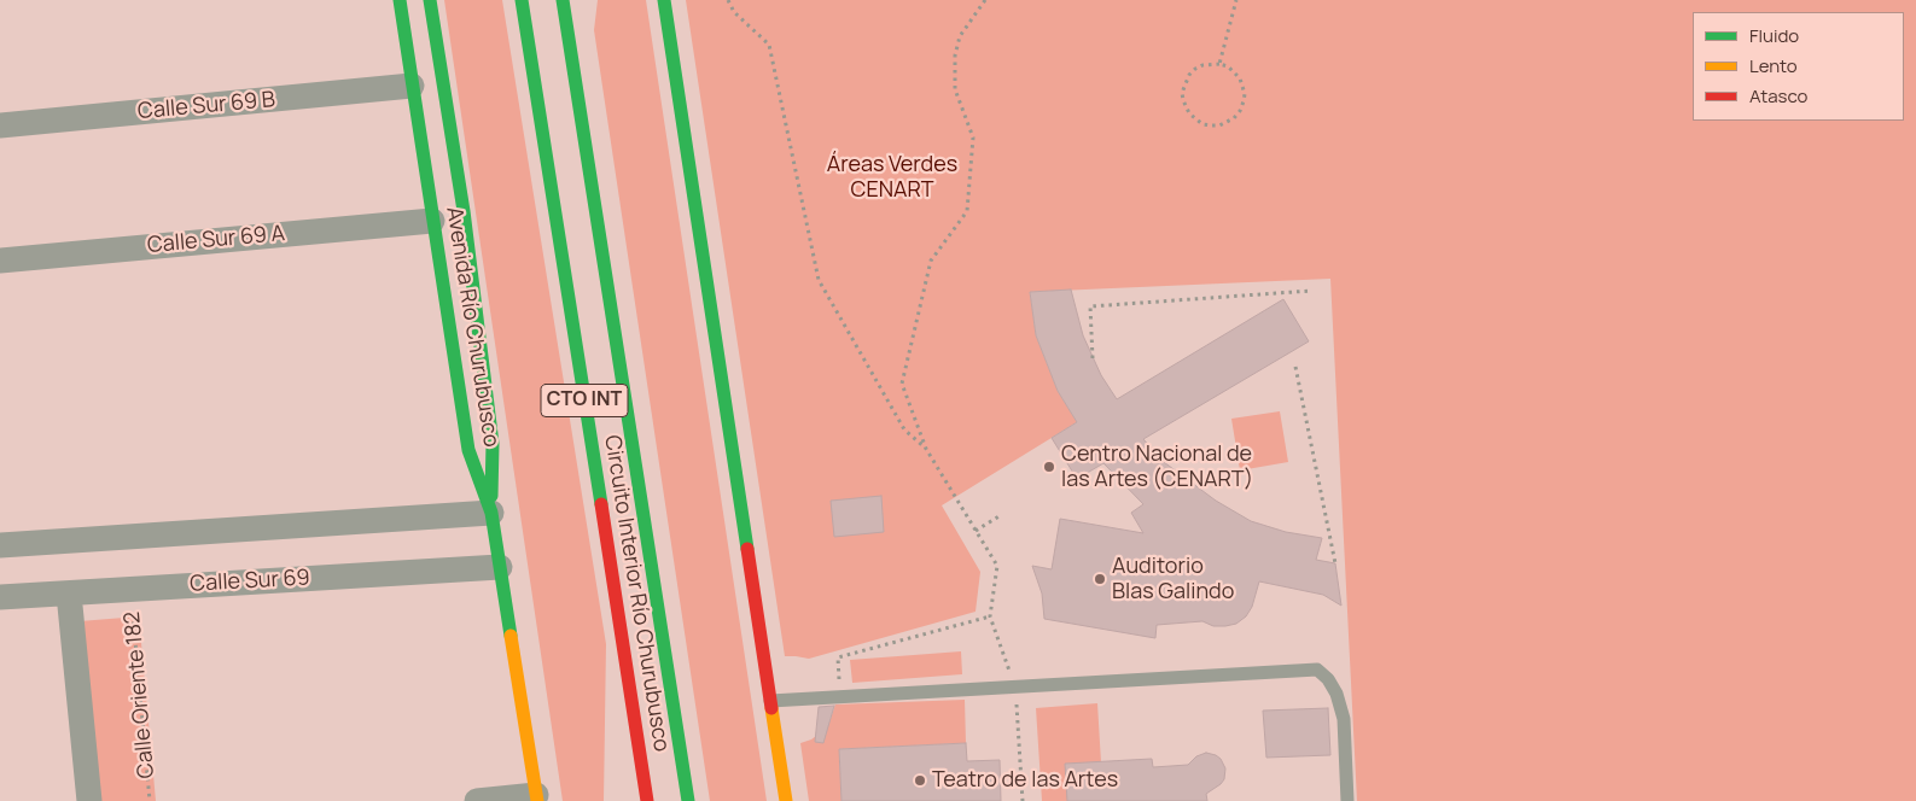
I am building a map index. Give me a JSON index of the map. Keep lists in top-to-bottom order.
{
  "streets": {
    "main road": ["Avenida Río Churubusco", "CTO INT", "Circuito Interior Río Churubusco"],
    "street": ["Calle Sur 69 B", "Calle Sur 69 A", "Calle Sur 69"],
    "path": ["Calle Oriente 182"]
  },
  "crossings": [
    ["Calle Sur 69 B", "Avenida Río Churubusco"],
    ["Calle Sur 69 A", "Avenida Río Churubusco"],
    ["Avenida Río Churubusco", "Calle Sur 69"],
    ["Calle Sur 69", "Calle Oriente 182"]
  ],
  "parks": ["Áreas Verdes CENART"],
  "places": ["Centro Nacional de las Artes (CENART)", "Auditorio Blas Galindo", "Teatro de las Artes"],
  "legend": ["Fluido", "Lento", "Atasco"]
}
